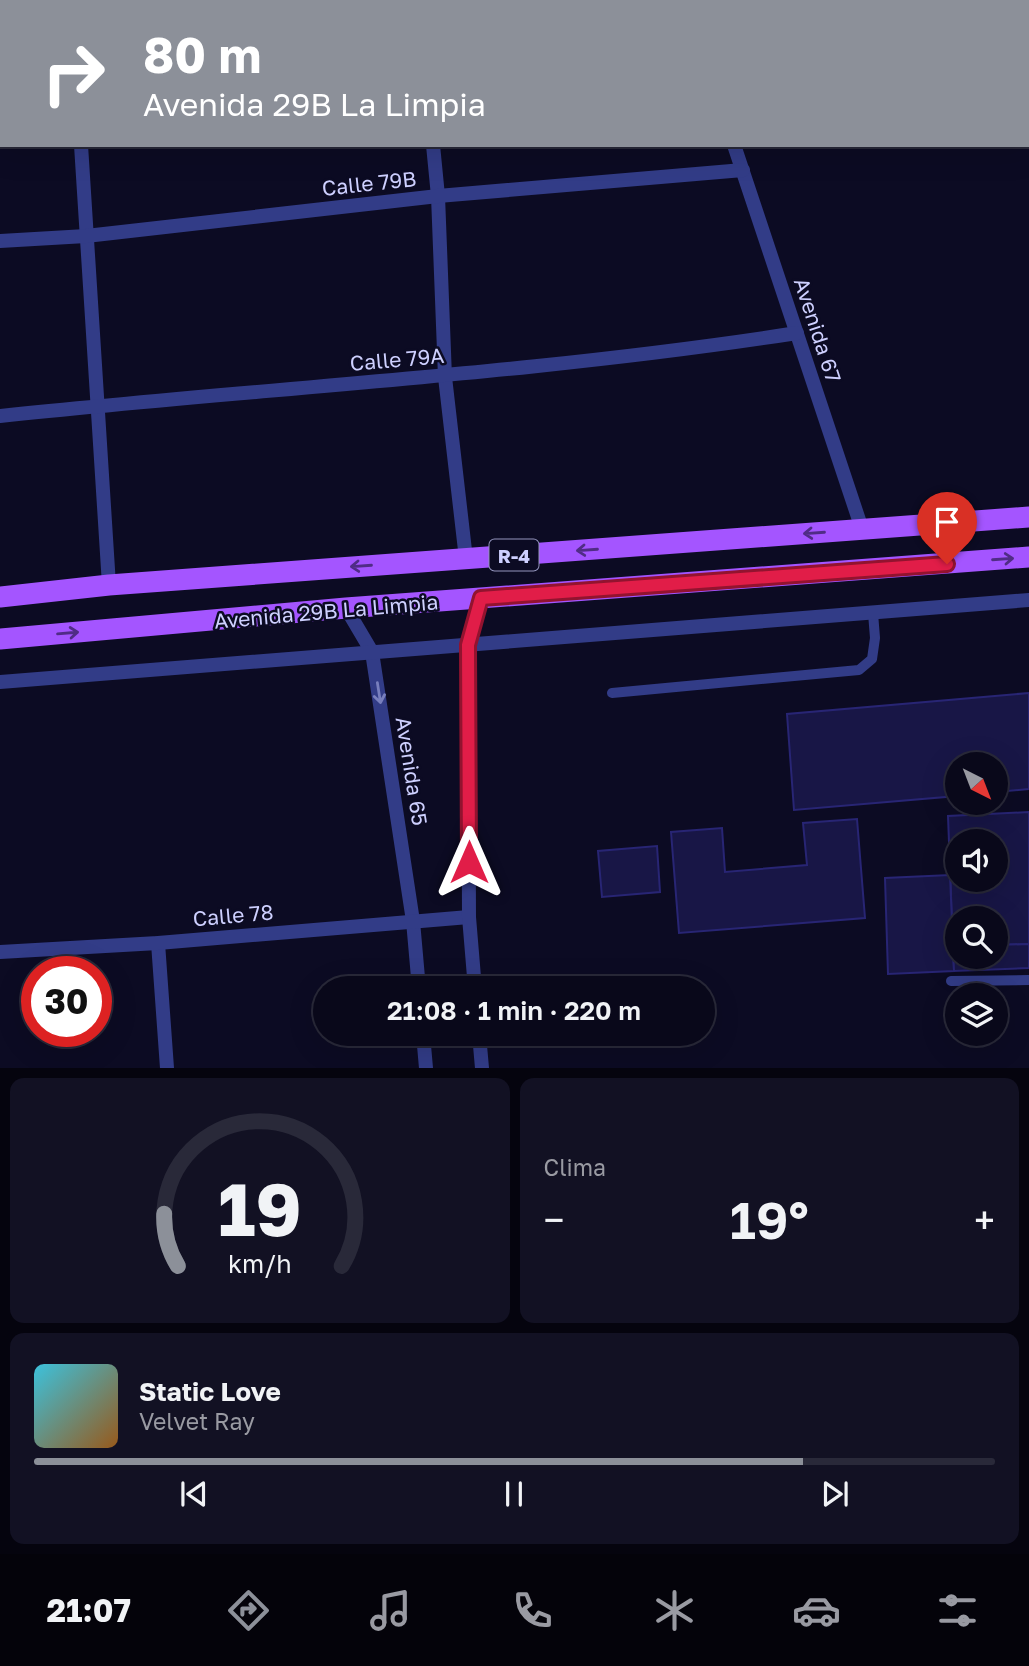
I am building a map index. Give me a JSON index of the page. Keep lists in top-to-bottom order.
{
  "streets": {
    "main road": ["R-4", "Avenida 29B La Limpia"],
    "street": [
      "Calle 79B",
      "Avenida 67",
      "Calle 79A",
      "Avenida 65",
      "Calle 78"
    ]
  },
  "crossings": [
    ["Calle 79B", "Avenida 67"],
    ["Avenida 67", "Calle 79A"],
    ["Avenida 67", "Avenida 29B La Limpia"],
    ["Avenida 29B La Limpia", "Avenida 65"],
    ["Avenida 65", "Calle 78"]
  ],
  "north": "bottom right",
  "page": {
    "turn": ["80 m", "Avenida 29B La Limpia"],
    "limit": "30",
    "trip": "21:08 · 1 min · 220 m",
    "tile": "Clima",
    "heat": ["−", "19°", "+"],
    "song": ["Static Love", "Velvet Ray"],
    "tabs": "21:07",
    "gauge": ["19", "km/h"]
  }
}
